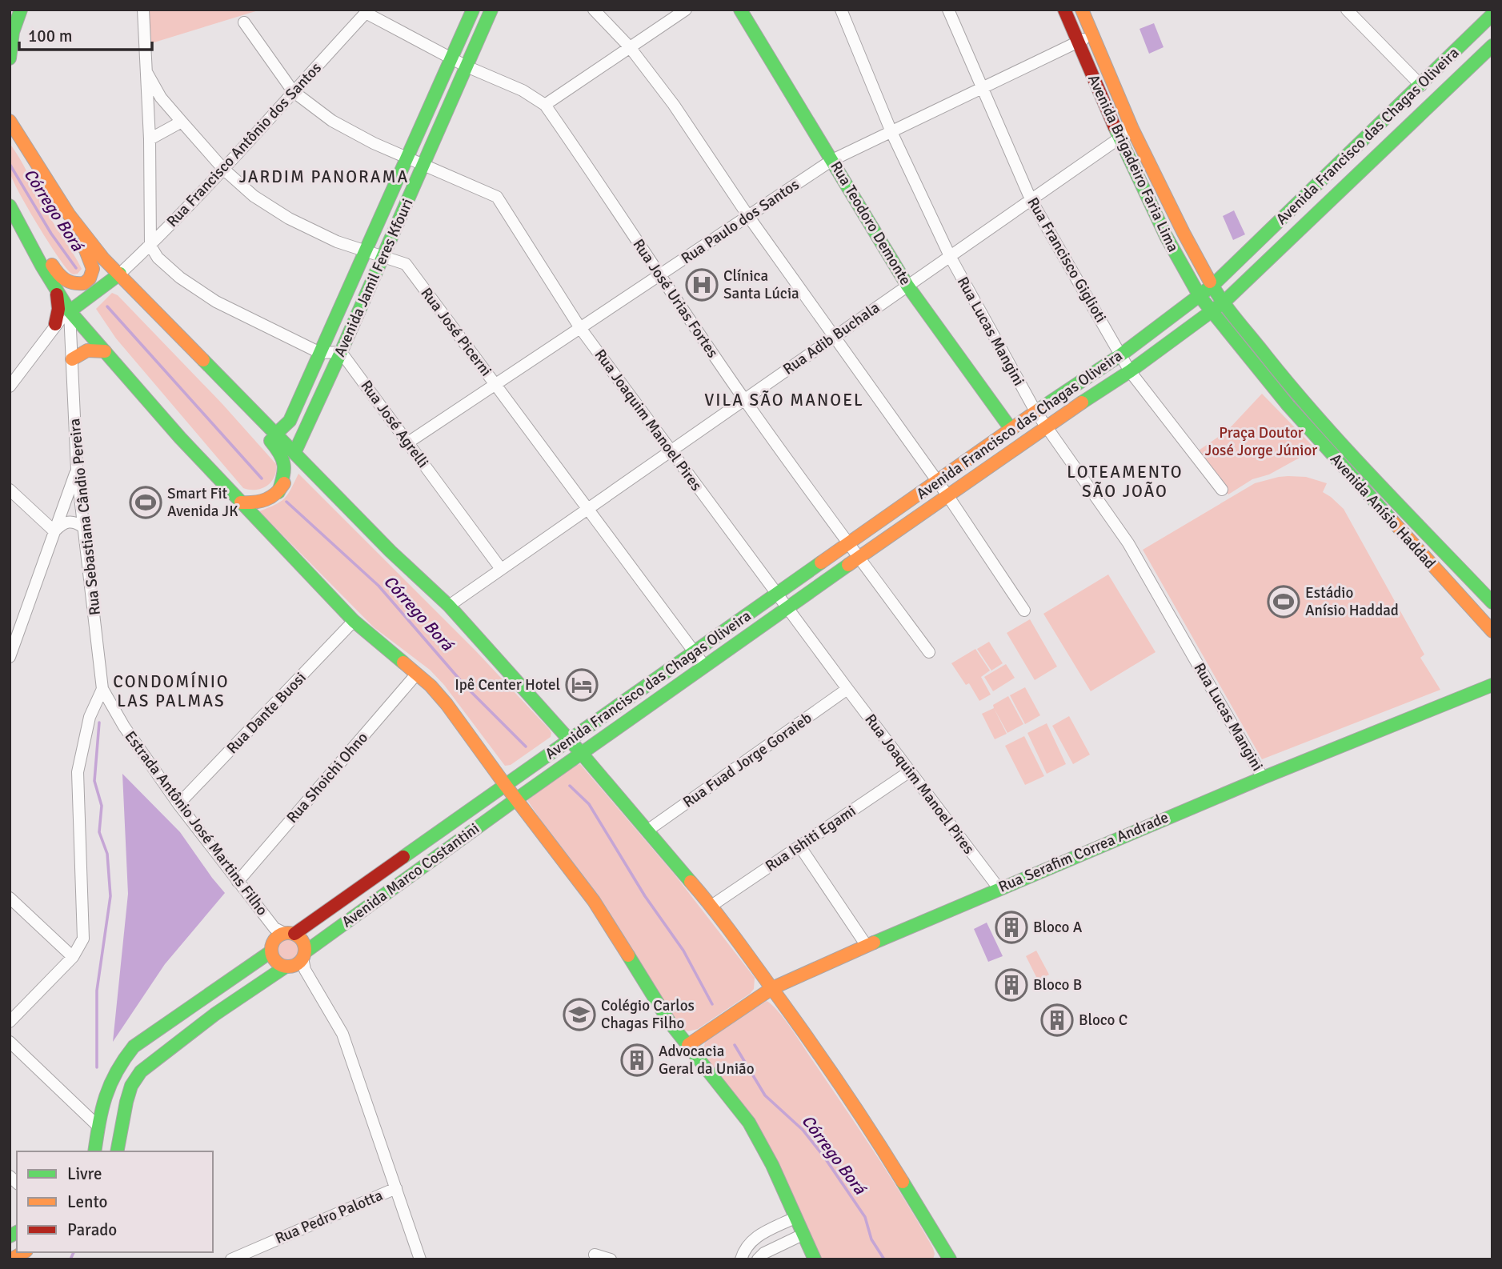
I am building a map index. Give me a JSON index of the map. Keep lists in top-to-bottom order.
{
  "streets": {
    "main road": [
      "Avenida Francisco das Chagas Oliveira",
      "Avenida Brigadeiro Faria Lima",
      "Rua Teodoro Demonte",
      "Avenida Jamil Feres Kfouri",
      "Avenida Anísio Haddad",
      "Rua Serafim Correa Andrade",
      "Avenida Marco Costantini"
    ],
    "street": [
      "Rua Francisco Antônio dos Santos",
      "Rua Paulo dos Santos",
      "Rua Francisco Giglioti",
      "Rua José Urias Fortes",
      "Rua Lucas Mangini",
      "Rua José Picerni",
      "Rua Adib Buchala",
      "Rua Joaquim Manoel Pires",
      "Rua José Agrelli",
      "Rua Sebastiana Cândio Pereira",
      "Rua Dante Buosi",
      "Rua Fuad Jorge Goraieb",
      "Rua Shoichi Ohno",
      "Estrada Antônio José Martins Filho",
      "Rua Ishiti Egami",
      "Rua Pedro Palotta"
    ]
  },
  "crossings": [
    ["Avenida Francisco das Chagas Oliveira", "Avenida Brigadeiro Faria Lima"],
    ["Avenida Francisco das Chagas Oliveira", "Rua Teodoro Demonte"],
    ["Avenida Francisco das Chagas Oliveira", "Rua Francisco Giglioti"],
    ["Avenida Francisco das Chagas Oliveira", "Rua José Urias Fortes"],
    ["Avenida Francisco das Chagas Oliveira", "Rua Lucas Mangini"],
    ["Avenida Francisco das Chagas Oliveira", "Rua José Picerni"],
    ["Avenida Francisco das Chagas Oliveira", "Rua Joaquim Manoel Pires"],
    ["Avenida Francisco das Chagas Oliveira", "Avenida Anísio Haddad"],
    ["Avenida Francisco das Chagas Oliveira", "Avenida Marco Costantini"],
    ["Rua Francisco Antônio dos Santos", "Rua José Urias Fortes"],
    ["Rua Francisco Antônio dos Santos", "Rua José Picerni"],
    ["Rua Francisco Antônio dos Santos", "Rua Joaquim Manoel Pires"],
    ["Avenida Brigadeiro Faria Lima", "Rua Paulo dos Santos"],
    ["Avenida Brigadeiro Faria Lima", "Rua Adib Buchala"],
    ["Avenida Brigadeiro Faria Lima", "Avenida Anísio Haddad"],
    ["Rua Paulo dos Santos", "Rua Teodoro Demonte"],
    ["Rua Paulo dos Santos", "Rua Francisco Giglioti"],
    ["Rua Paulo dos Santos", "Rua José Urias Fortes"],
    ["Rua Paulo dos Santos", "Rua Lucas Mangini"],
    ["Rua Paulo dos Santos", "Rua José Picerni"],
    ["Rua Paulo dos Santos", "Rua Joaquim Manoel Pires"],
    ["Rua Paulo dos Santos", "Rua José Agrelli"],
    ["Rua Teodoro Demonte", "Rua Adib Buchala"],
    ["Rua Francisco Giglioti", "Rua Adib Buchala"],
    ["Avenida Jamil Feres Kfouri", "Rua José Urias Fortes"],
    ["Avenida Jamil Feres Kfouri", "Rua José Picerni"],
    ["Avenida Jamil Feres Kfouri", "Rua Joaquim Manoel Pires"],
    ["Avenida Jamil Feres Kfouri", "Rua José Agrelli"],
    ["Rua José Urias Fortes", "Rua Adib Buchala"],
    ["Rua Lucas Mangini", "Rua Adib Buchala"],
    ["Rua Lucas Mangini", "Rua Serafim Correa Andrade"],
    ["Rua José Picerni", "Rua Adib Buchala"],
    ["Rua Adib Buchala", "Rua Joaquim Manoel Pires"],
    ["Rua Adib Buchala", "Rua José Agrelli"],
    ["Rua Joaquim Manoel Pires", "Rua Fuad Jorge Goraieb"],
    ["Rua Joaquim Manoel Pires", "Rua Ishiti Egami"],
    ["Rua Joaquim Manoel Pires", "Rua Serafim Correa Andrade"],
    ["Rua Sebastiana Cândio Pereira", "Estrada Antônio José Martins Filho"],
    ["Rua Dante Buosi", "Estrada Antônio José Martins Filho"],
    ["Rua Shoichi Ohno", "Estrada Antônio José Martins Filho"],
    ["Estrada Antônio José Martins Filho", "Avenida Marco Costantini"]
  ],
  "districts": [
    "JARDIM PANORAMA",
    "VILA SÃO MANOEL",
    "LOTEAMENTO SÃO JOÃO",
    "CONDOMÍNIO LAS PALMAS"
  ],
  "water": ["Córrego Borá"],
  "parks": ["Praça Doutor José Jorge Júnior"],
  "places": {
    "hospital": ["Clínica Santa Lúcia"],
    "sports": ["Smart Fit Avenida JK", "Estádio Anísio Haddad"],
    "hotel": ["Ipê Center Hotel"],
    "building": [
      "Bloco A",
      "Bloco B",
      "Bloco C",
      "Advocacia Geral da União"
    ],
    "school or university": ["Colégio Carlos Chagas Filho"]
  },
  "legend": ["Livre", "Lento", "Parado"],
  "scale_bar": "100 m"
}
